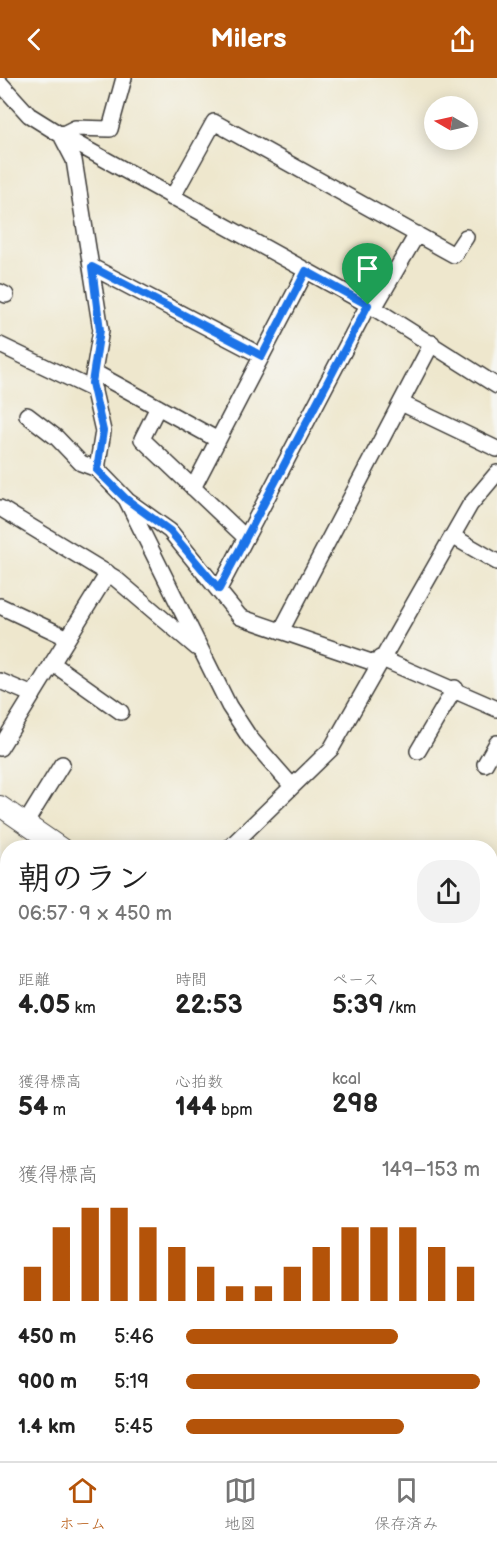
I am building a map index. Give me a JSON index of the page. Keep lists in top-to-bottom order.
{
  "north": "left",
  "page": {
    "header": "Milers",
    "heading": ["朝のラン", "06:57 · 9 × 450 m"],
    "stats": [
      ["距離", "4.05 km"],
      ["時間", "22:53"],
      ["ペース", "5:39 /km"],
      ["獲得標高", "54 m"],
      ["心拍数", "144 bpm"],
      ["kcal", "298"]
    ],
    "chart": ["獲得標高", "149–153 m"],
    "list": [
      {
        "name": "450 m",
        "note": "5:46"
      },
      {
        "name": "900 m",
        "note": "5:19"
      },
      {
        "name": "1.4 km",
        "note": "5:45"
      }
    ],
    "tabs": ["ホーム", "地図", "保存済み"]
  }
}
